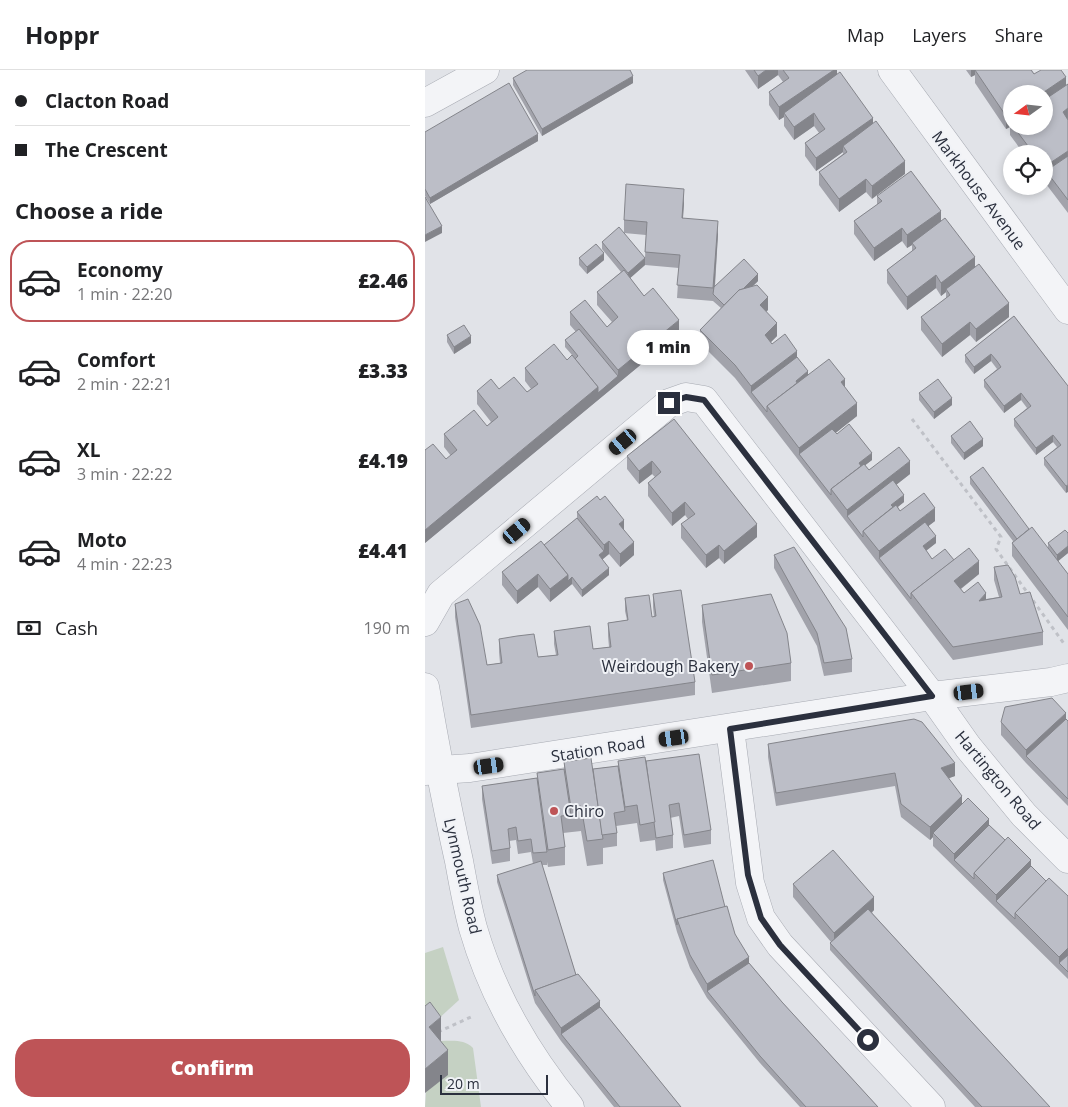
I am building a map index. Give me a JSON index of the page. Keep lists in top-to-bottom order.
{
  "streets": {
    "street": [
      "Markhouse Avenue",
      "Station Road",
      "Hartington Road",
      "Lynmouth Road"
    ]
  },
  "crossings": [
    ["Station Road", "Hartington Road"],
    ["Station Road", "Lynmouth Road"]
  ],
  "places": ["Weirdough Bakery", "Chiro"],
  "scale_bar": "20 m",
  "north": "left",
  "page": {
    "header": "Hoppr",
    "nav": ["Map", "Layers", "Share"],
    "banner": ["Clacton Road", "The Crescent"],
    "heading": "Choose a ride",
    "list": [
      {
        "name": "Economy",
        "note": "1 min · 22:20",
        "value": "£2.46"
      },
      {
        "name": "Comfort",
        "note": "2 min · 22:21",
        "value": "£3.33"
      },
      {
        "name": "XL",
        "note": "3 min · 22:22",
        "value": "£4.19"
      },
      {
        "name": "Moto",
        "note": "4 min · 22:23",
        "value": "£4.41"
      }
    ],
    "bubble": "1 min",
    "pay": ["Cash", "190 m"],
    "buttons": "Confirm",
    "scale": "20 m"
  }
}
